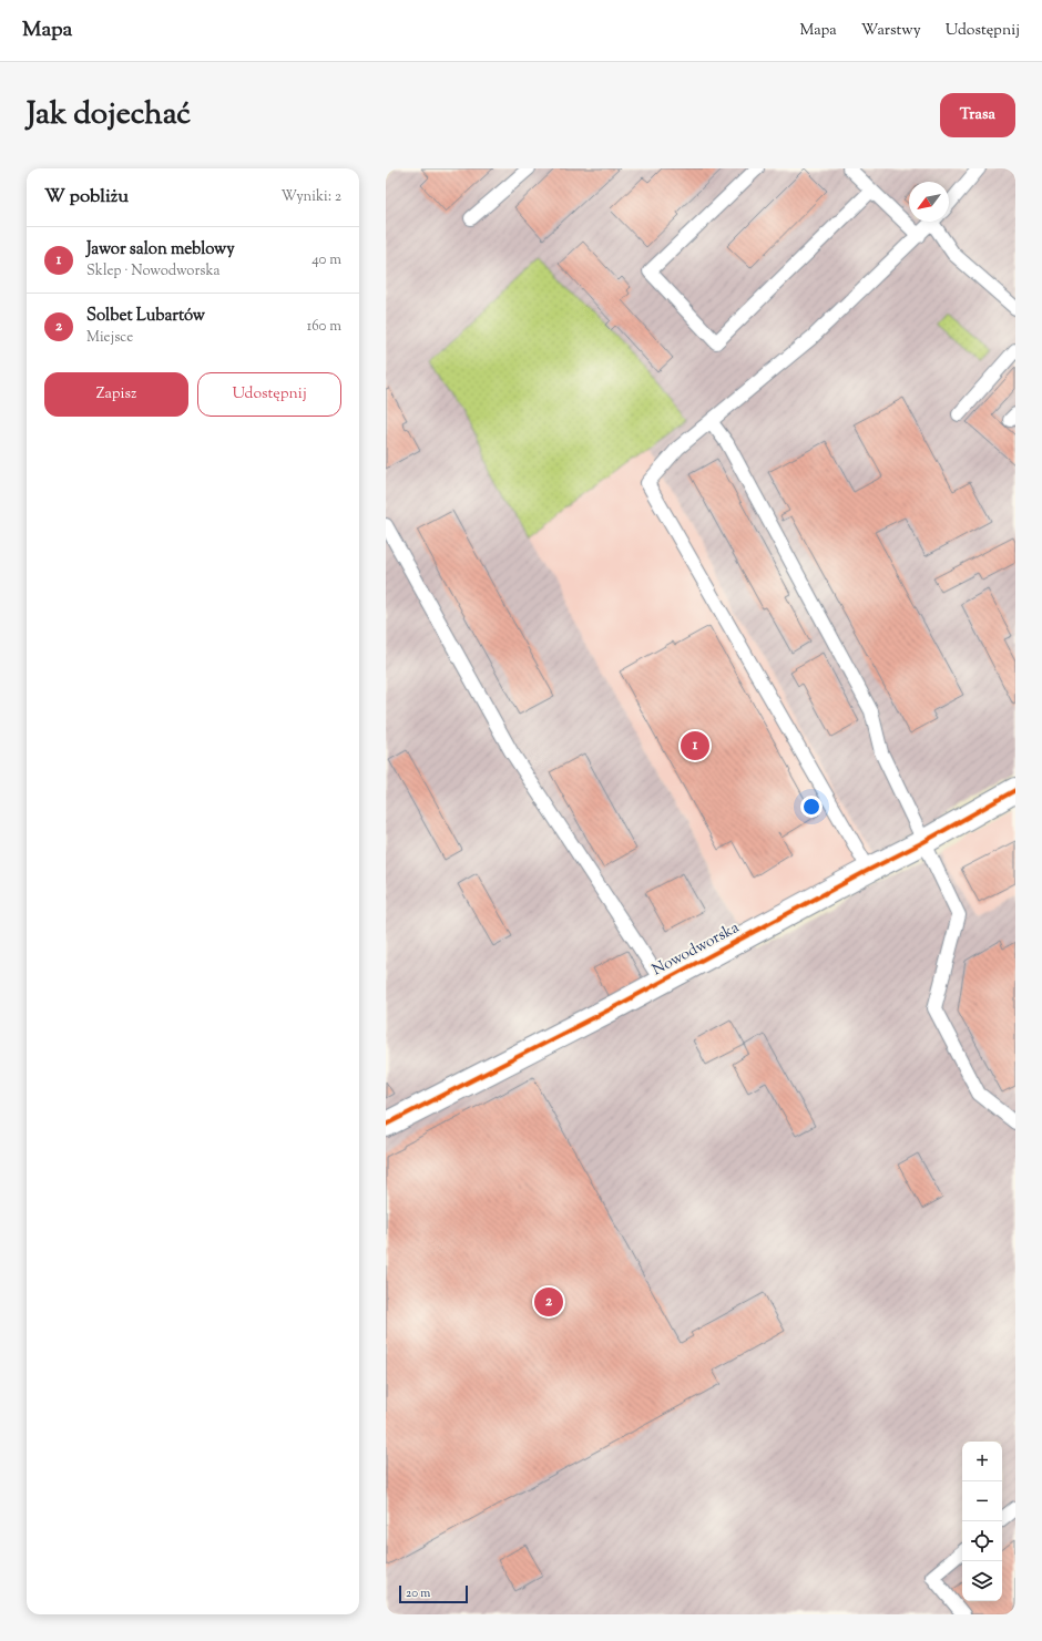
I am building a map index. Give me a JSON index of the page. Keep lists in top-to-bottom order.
{
  "streets": {
    "street": ["Nowodworska"]
  },
  "scale_bar": "20 m",
  "north": "bottom left",
  "page": {
    "header": "Mapa",
    "nav": ["Mapa", "Warstwy", "Udostępnij"],
    "title": "Jak dojechać",
    "buttons": [
      "Trasa",
      ["Zapisz", "Udostępnij"]
    ],
    "heading": ["W pobliżu", "Wyniki: 2"],
    "list": [
      {
        "mark": "1",
        "name": "Jawor salon meblowy",
        "note": "Sklep · Nowodworska",
        "value": "40 m"
      },
      {
        "mark": "2",
        "name": "Solbet Lubartów",
        "note": "Miejsce",
        "value": "160 m"
      }
    ],
    "pins": ["1", "2"],
    "map_buttons": ["+", "−"],
    "scale": "20 m"
  }
}
